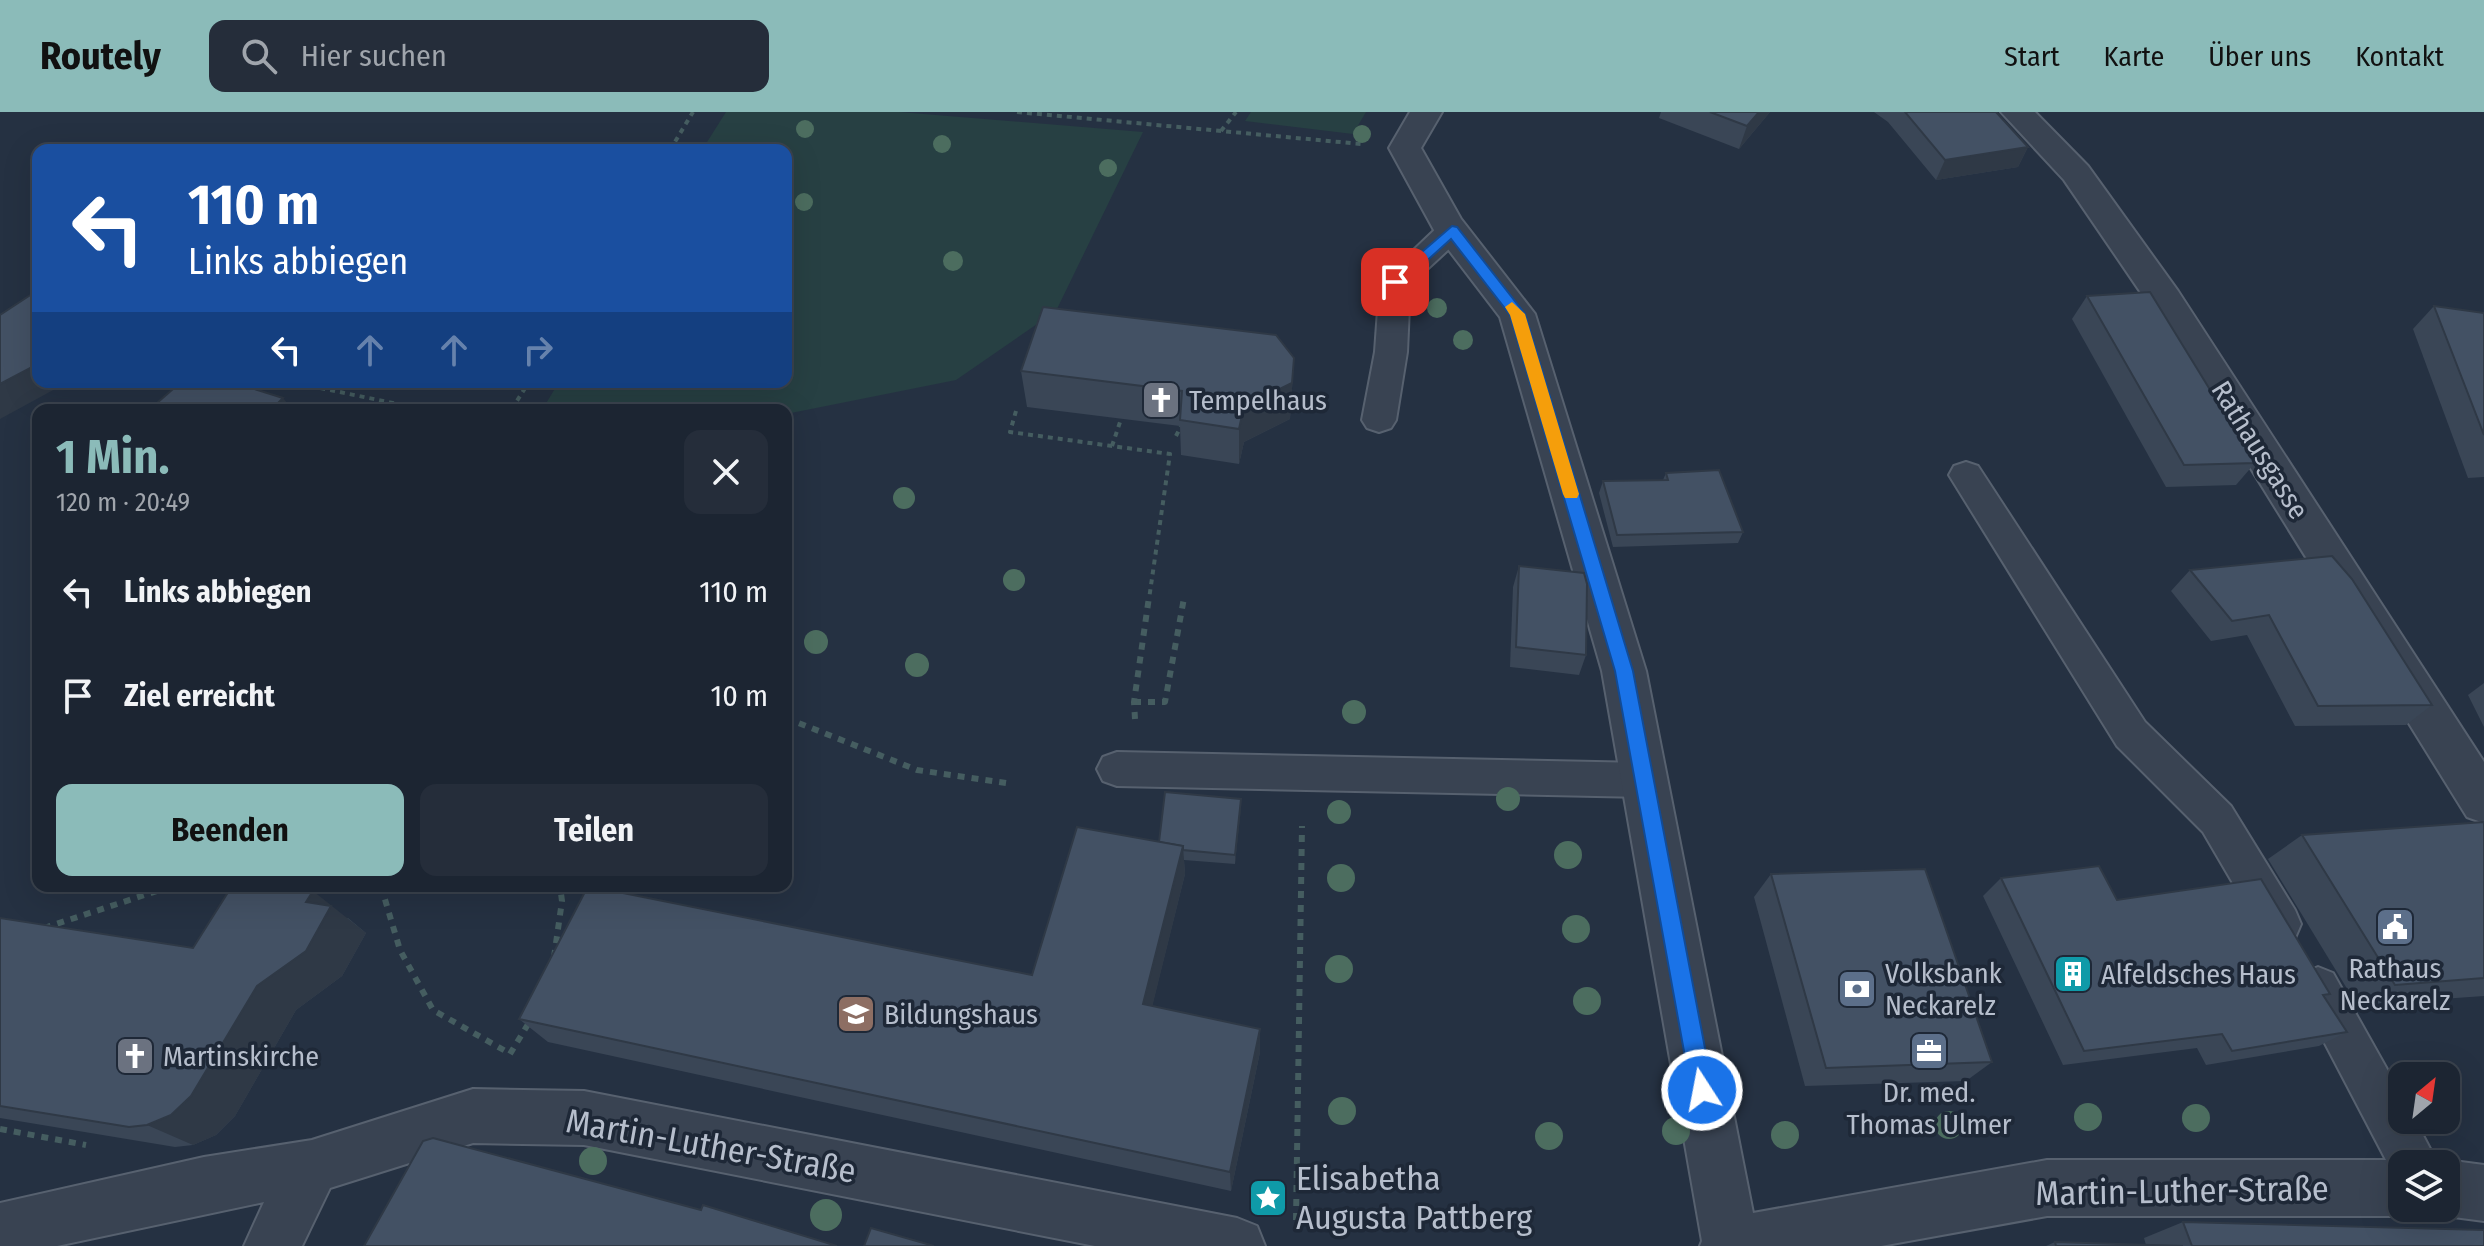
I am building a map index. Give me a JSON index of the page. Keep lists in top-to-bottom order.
{
  "streets": {
    "street": ["Rathausgasse", "Martin-Luther-Straße"]
  },
  "places": {
    "church": ["Tempelhaus", "Martinskirche"],
    "public building": ["Rathaus Neckarelz"],
    "building": ["Alfeldsches Haus"],
    "bank": ["Volksbank Neckarelz"],
    "school or university": ["Bildungshaus"],
    "office": ["Dr. med. Thomas Ulmer"],
    "place": ["Elisabetha Augusta Pattberg"]
  },
  "north": "top right",
  "page": {
    "header": "Routely",
    "search": "Hier suchen",
    "nav": [
      "Start",
      "Karte",
      "Über uns",
      "Kontakt"
    ],
    "turn": ["110 m", "Links abbiegen"],
    "heading": ["1 Min.", "120 m · 20:49"],
    "list": [
      {
        "name": "Links abbiegen",
        "value": "110 m"
      },
      {
        "name": "Ziel erreicht",
        "value": "10 m"
      }
    ],
    "buttons": ["Beenden", "Teilen"]
  }
}
